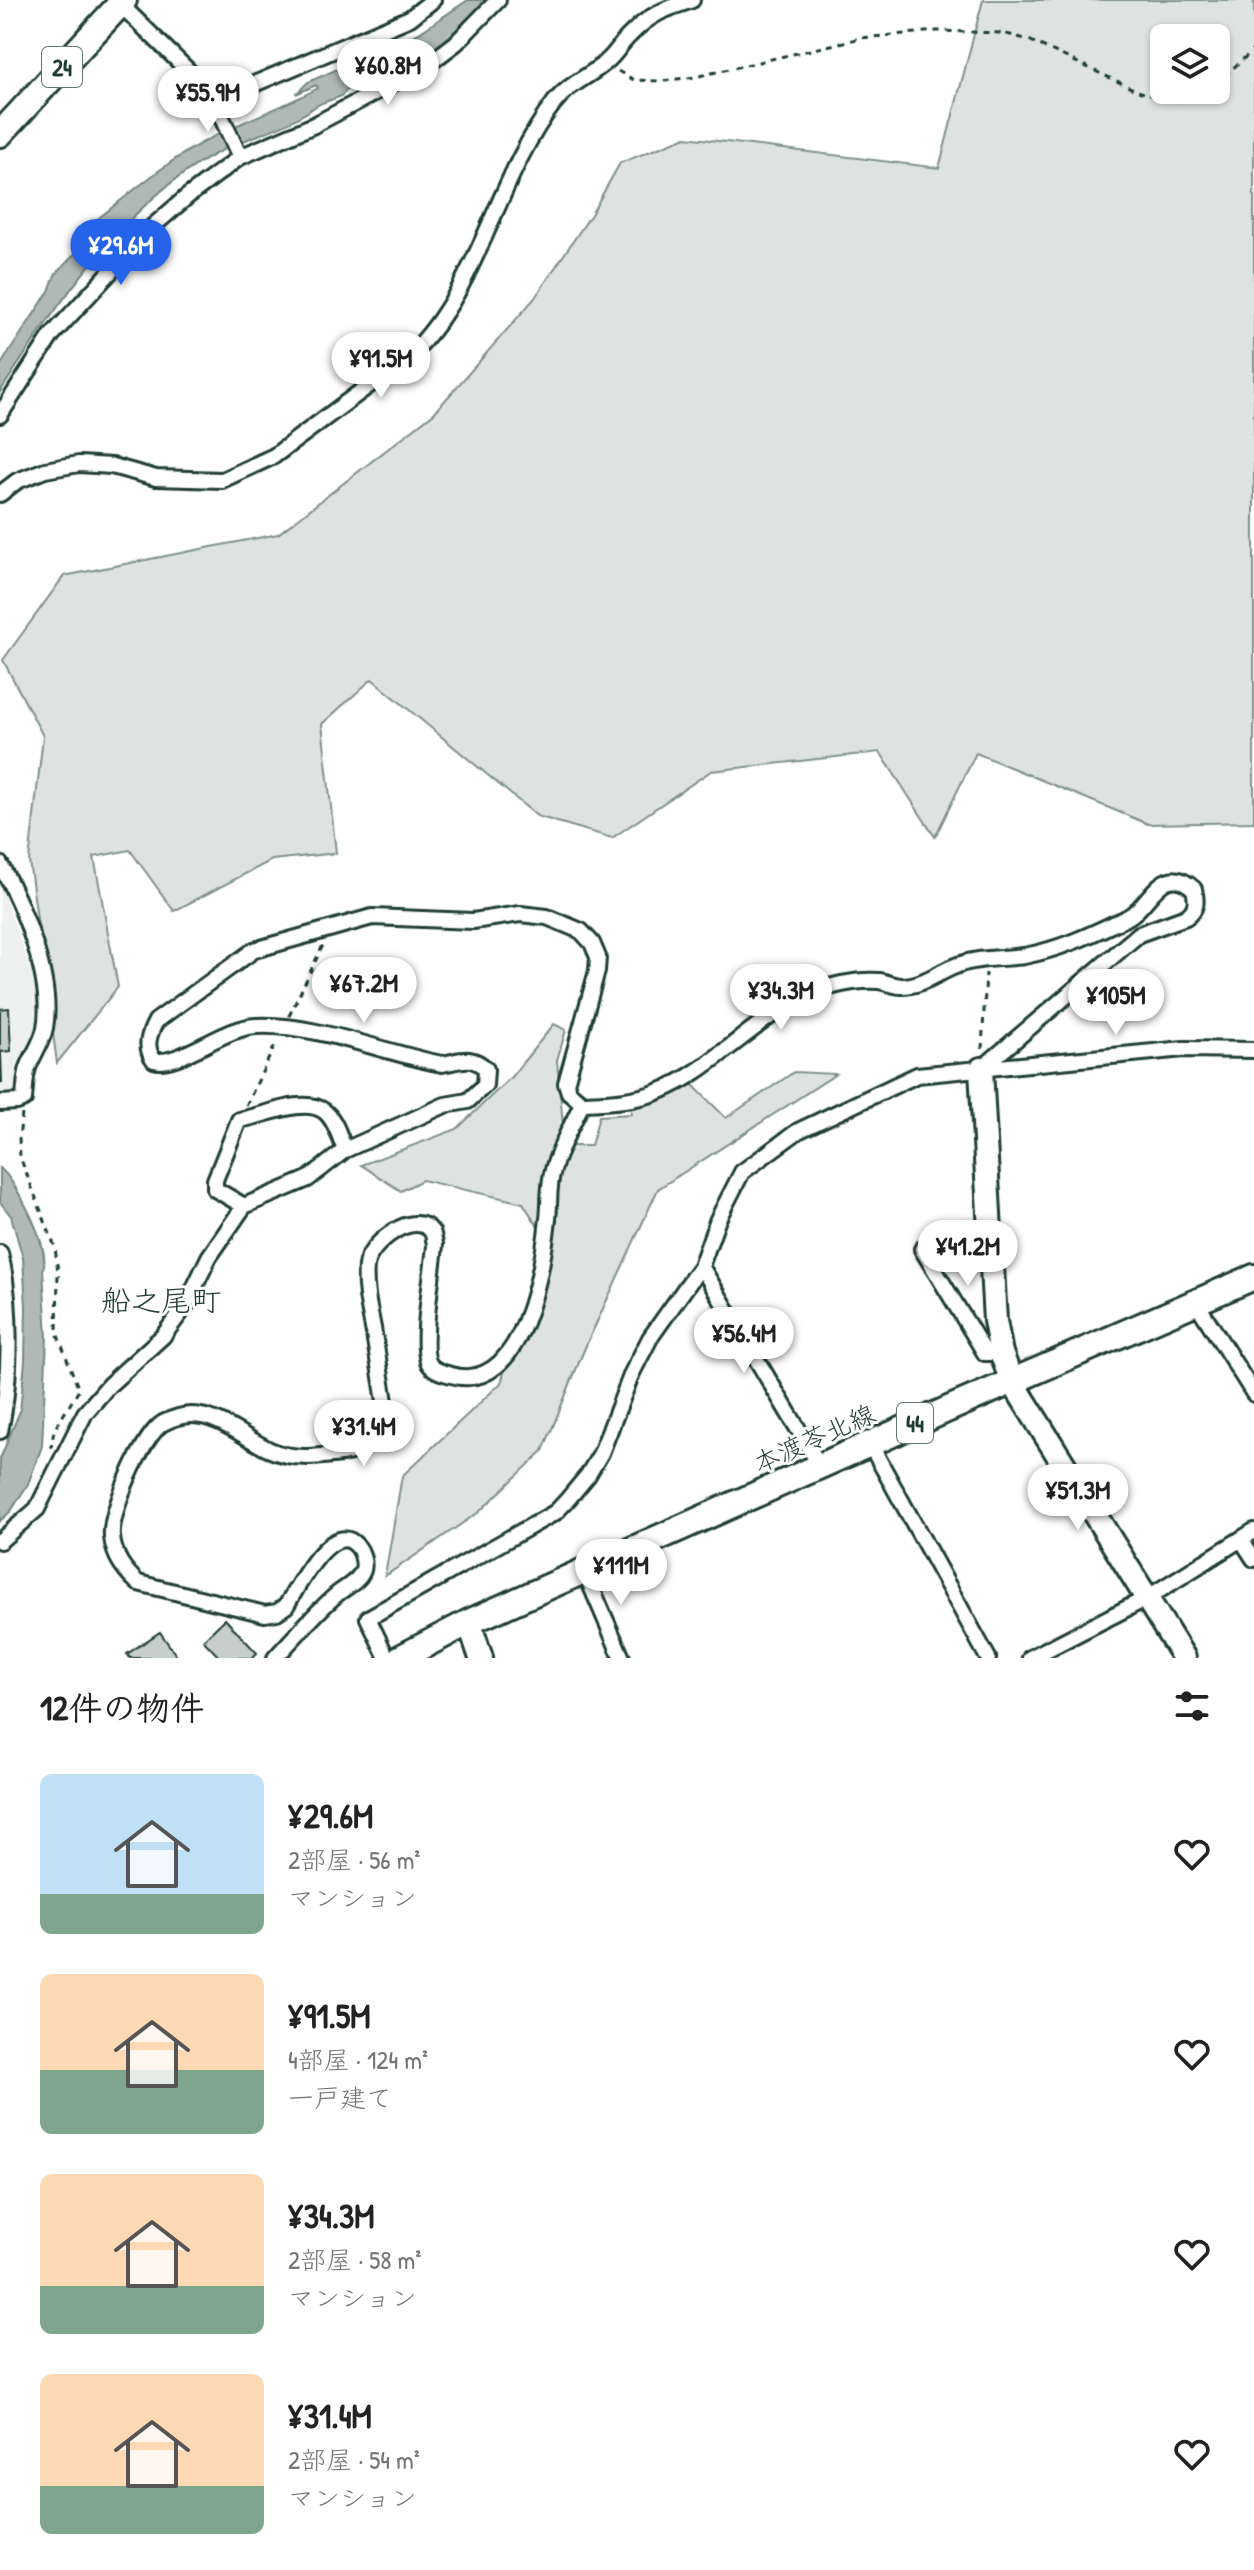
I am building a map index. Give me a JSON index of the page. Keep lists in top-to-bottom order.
{
  "streets": {
    "main road": ["24", "44", "本渡苓北線"]
  },
  "districts": ["船之尾町"],
  "page": {
    "price": [
      "¥60.8M",
      "¥55.9M",
      "¥29.6M",
      "¥91.5M",
      "¥67.2M",
      "¥34.3M",
      "¥105M",
      "¥41.2M",
      "¥56.4M",
      "¥31.4M",
      "¥51.3M",
      "¥111M"
    ],
    "heading": "12件の物件",
    "list": [
      {
        "name": "¥29.6M",
        "note": "2部屋 · 56 m² · マンション"
      },
      {
        "name": "¥91.5M",
        "note": "4部屋 · 124 m² · 一戸建て"
      },
      {
        "name": "¥34.3M",
        "note": "2部屋 · 58 m² · マンション"
      },
      {
        "name": "¥31.4M",
        "note": "2部屋 · 54 m² · マンション"
      }
    ]
  }
}
